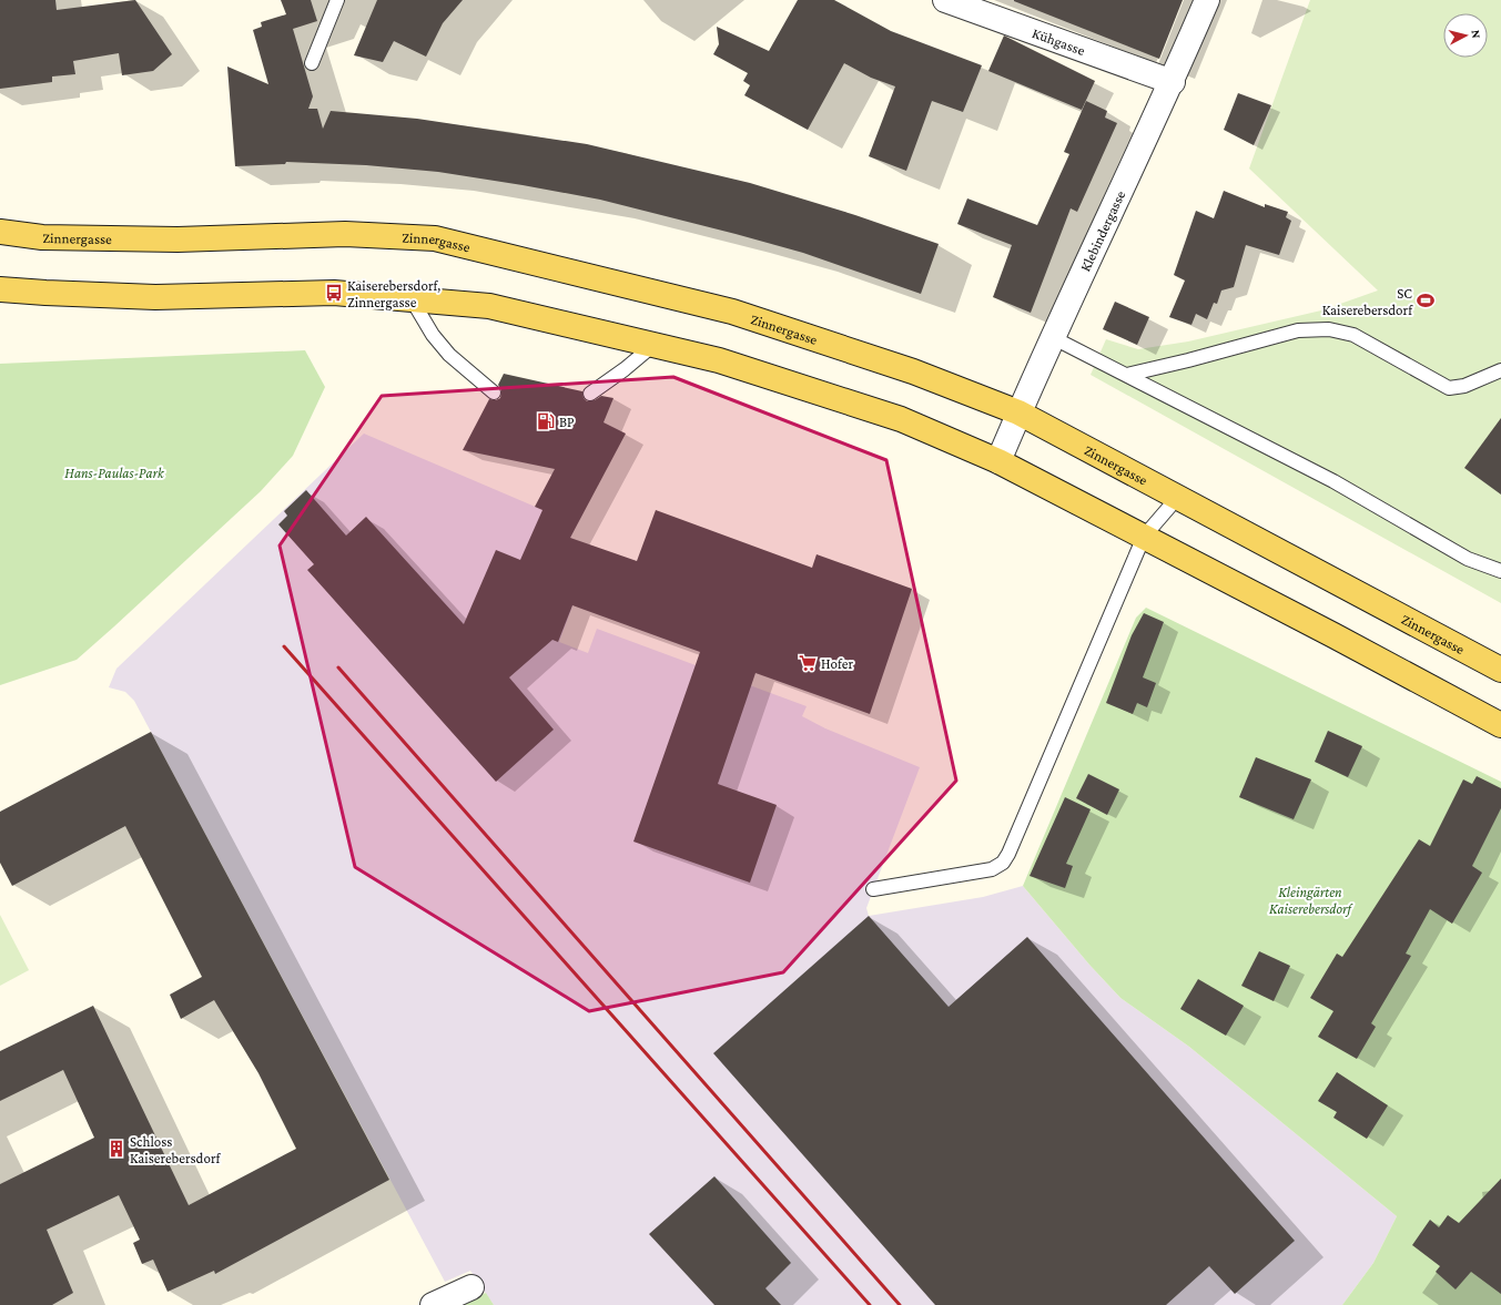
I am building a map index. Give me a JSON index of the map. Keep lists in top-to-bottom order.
{
  "streets": {
    "main road": ["Zinnergasse"],
    "street": ["Kühgasse", "Klebindergasse"]
  },
  "crossings": [
    ["Kühgasse", "Klebindergasse"],
    ["Klebindergasse", "Zinnergasse"]
  ],
  "parks": ["Hans-Paulas-Park", "Kleingärten Kaiserebersdorf"],
  "places": {
    "bus stop": ["Kaiserebersdorf, Zinnergasse"],
    "sports": ["SC Kaiserebersdorf"],
    "fuel station": ["BP"],
    "supermarket": ["Hofer"],
    "building": ["Schloss Kaiserebersdorf"]
  },
  "north": "right"
}
